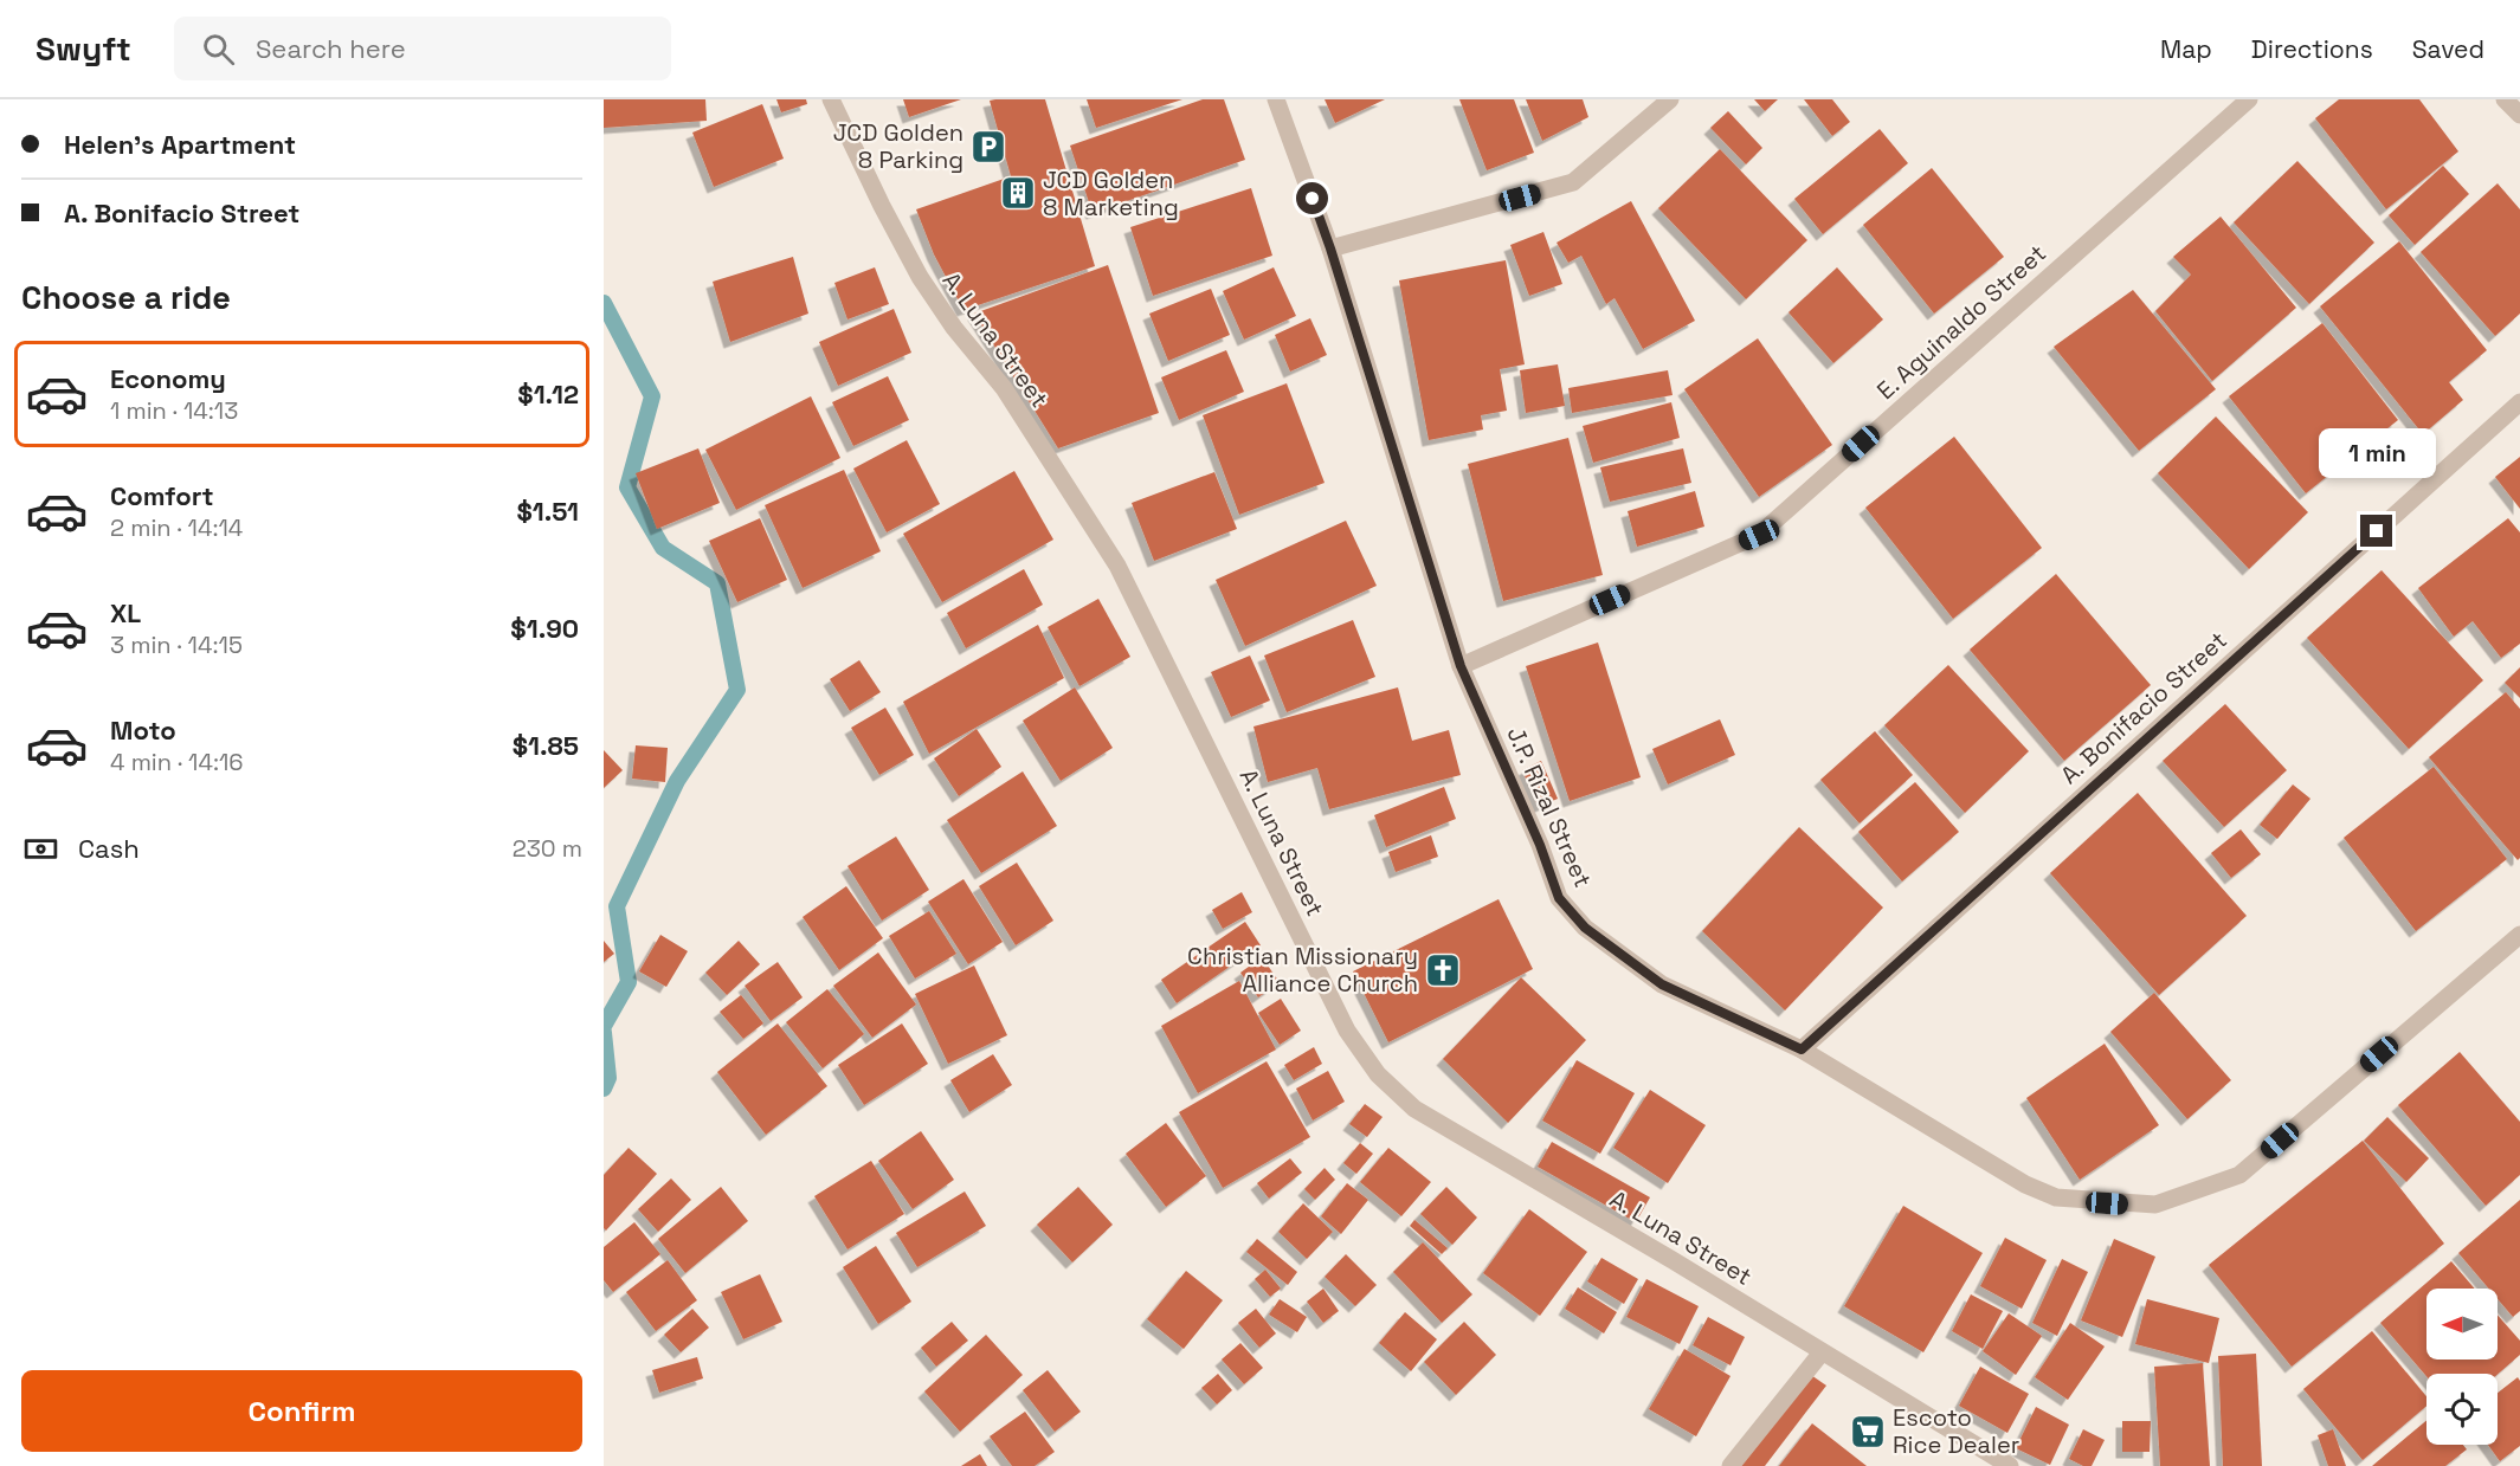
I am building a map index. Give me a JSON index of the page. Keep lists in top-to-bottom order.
{
  "streets": {
    "street": [
      "E. Aguinaldo Street",
      "A. Luna Street",
      "A. Bonifacio Street",
      "J.P. Rizal Street"
    ]
  },
  "crossings": [
    ["E. Aguinaldo Street", "J.P. Rizal Street"],
    ["A. Bonifacio Street", "J.P. Rizal Street"]
  ],
  "places": {
    "parking": ["JCD Golden 8 Parking"],
    "building": ["JCD Golden 8 Marketing"],
    "church": ["Christian Missionary Alliance Church"],
    "supermarket": ["Escoto Rice Dealer"]
  },
  "north": "left",
  "page": {
    "header": "Swyft",
    "search": "Search here",
    "nav": ["Map", "Directions", "Saved"],
    "banner": ["Helen's Apartment", "A. Bonifacio Street"],
    "heading": "Choose a ride",
    "list": [
      {
        "name": "Economy",
        "note": "1 min · 14:13",
        "value": "$1.12"
      },
      {
        "name": "Comfort",
        "note": "2 min · 14:14",
        "value": "$1.51"
      },
      {
        "name": "XL",
        "note": "3 min · 14:15",
        "value": "$1.90"
      },
      {
        "name": "Moto",
        "note": "4 min · 14:16",
        "value": "$1.85"
      }
    ],
    "bubble": "1 min",
    "pay": ["Cash", "230 m"],
    "buttons": "Confirm"
  }
}
